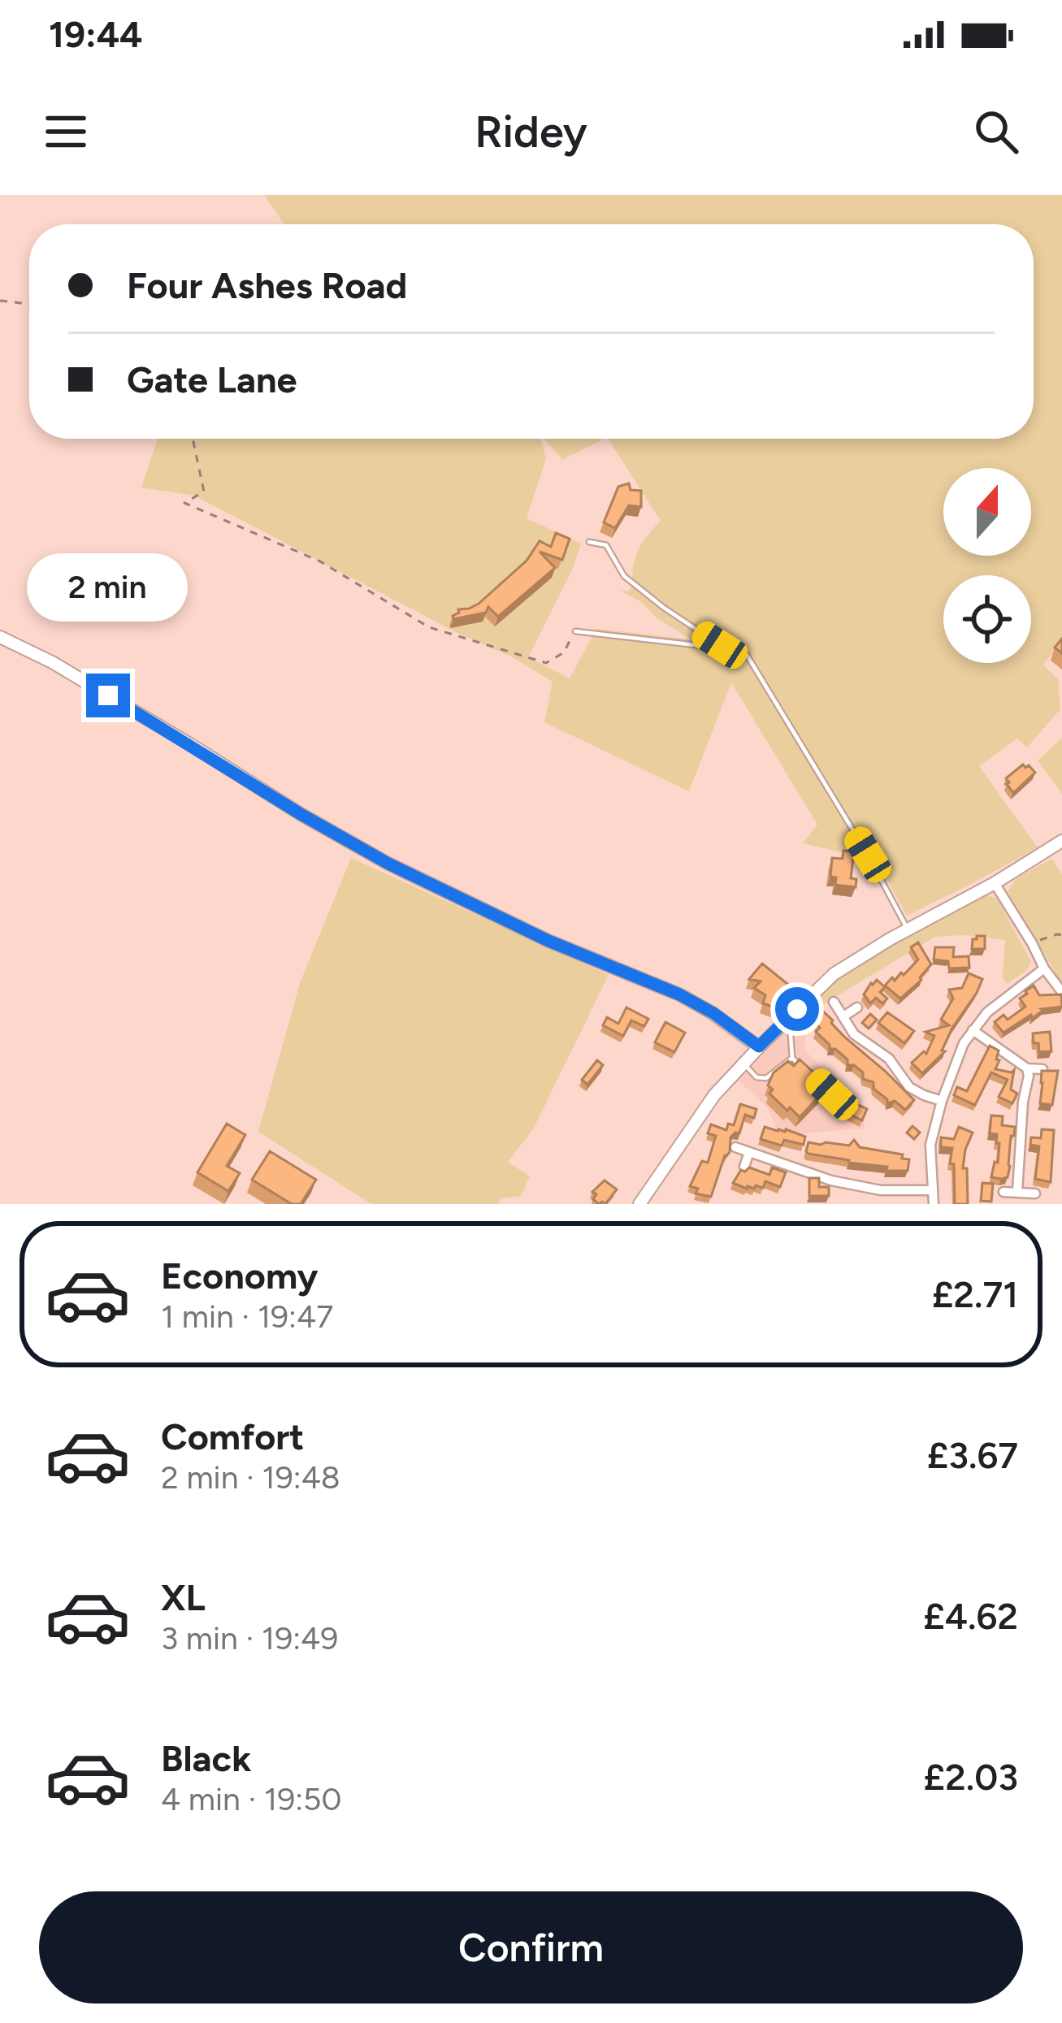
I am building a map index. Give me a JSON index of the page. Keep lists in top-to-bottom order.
{
  "north": "top",
  "page": {
    "status": "19:44",
    "header": "Ridey",
    "banner": ["Four Ashes Road", "Gate Lane"],
    "bubble": "2 min",
    "list": [
      {
        "name": "Economy",
        "note": "1 min · 19:47",
        "value": "£2.71"
      },
      {
        "name": "Comfort",
        "note": "2 min · 19:48",
        "value": "£3.67"
      },
      {
        "name": "XL",
        "note": "3 min · 19:49",
        "value": "£4.62"
      },
      {
        "name": "Black",
        "note": "4 min · 19:50",
        "value": "£2.03"
      }
    ],
    "buttons": "Confirm"
  }
}
